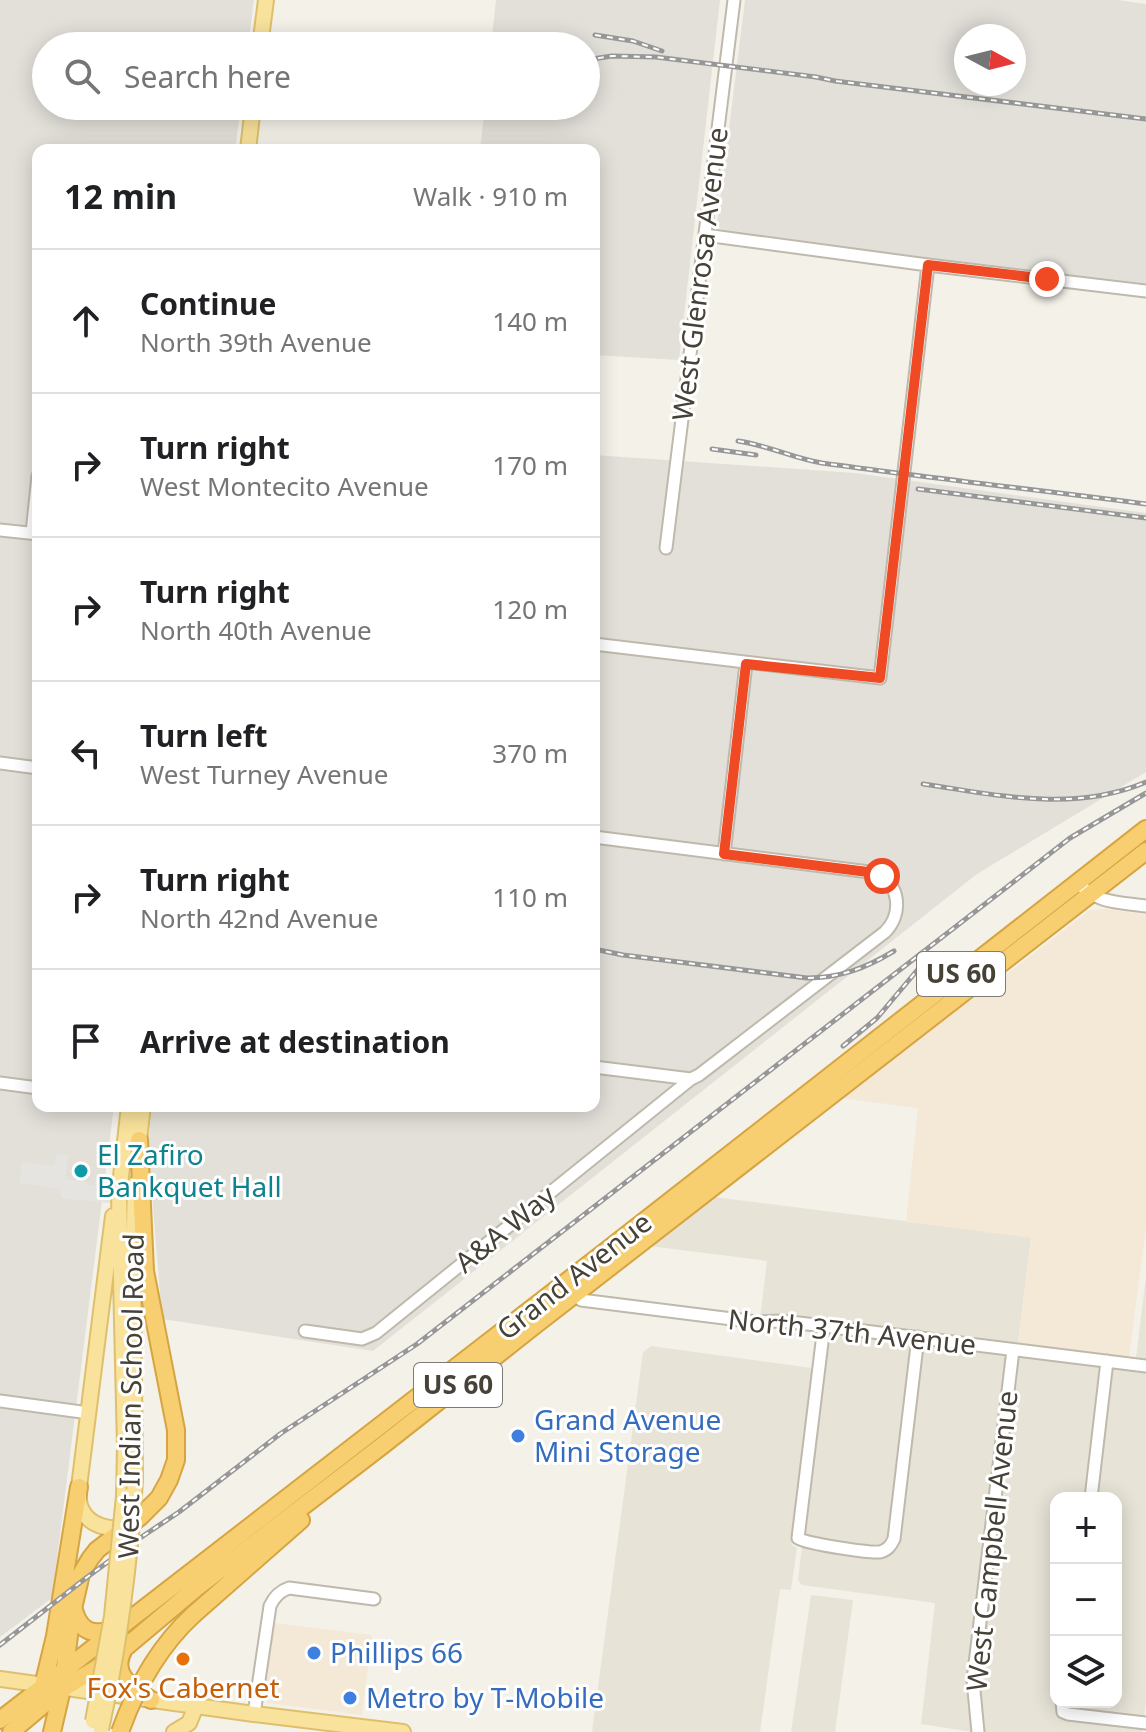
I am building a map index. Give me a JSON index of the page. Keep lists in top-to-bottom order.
{
  "streets": {
    "highway": ["US 60", "Grand Avenue"],
    "main road": ["West Indian School Road"],
    "street": [
      "West Glenrosa Avenue",
      "A&A Way",
      "North 37th Avenue",
      "West Campbell Avenue"
    ]
  },
  "crossings": [
    ["Grand Avenue", "North 37th Avenue"],
    ["North 37th Avenue", "West Campbell Avenue"]
  ],
  "places": [
    "El Zafiro Bankquet Hall",
    "Grand Avenue Mini Storage",
    "Phillips 66",
    "Fox's Cabernet",
    "Metro by T-Mobile"
  ],
  "north": "right",
  "page": {
    "search": "Search here",
    "heading": ["12 min", "Walk · 910 m"],
    "list": [
      ["Continue", "North 39th Avenue", "140 m"],
      ["Turn right", "West Montecito Avenue", "170 m"],
      ["Turn right", "North 40th Avenue", "120 m"],
      ["Turn left", "West Turney Avenue", "370 m"],
      ["Turn right", "North 42nd Avenue", "110 m"],
      "Arrive at destination"
    ],
    "map_buttons": ["+", "−"]
  }
}
